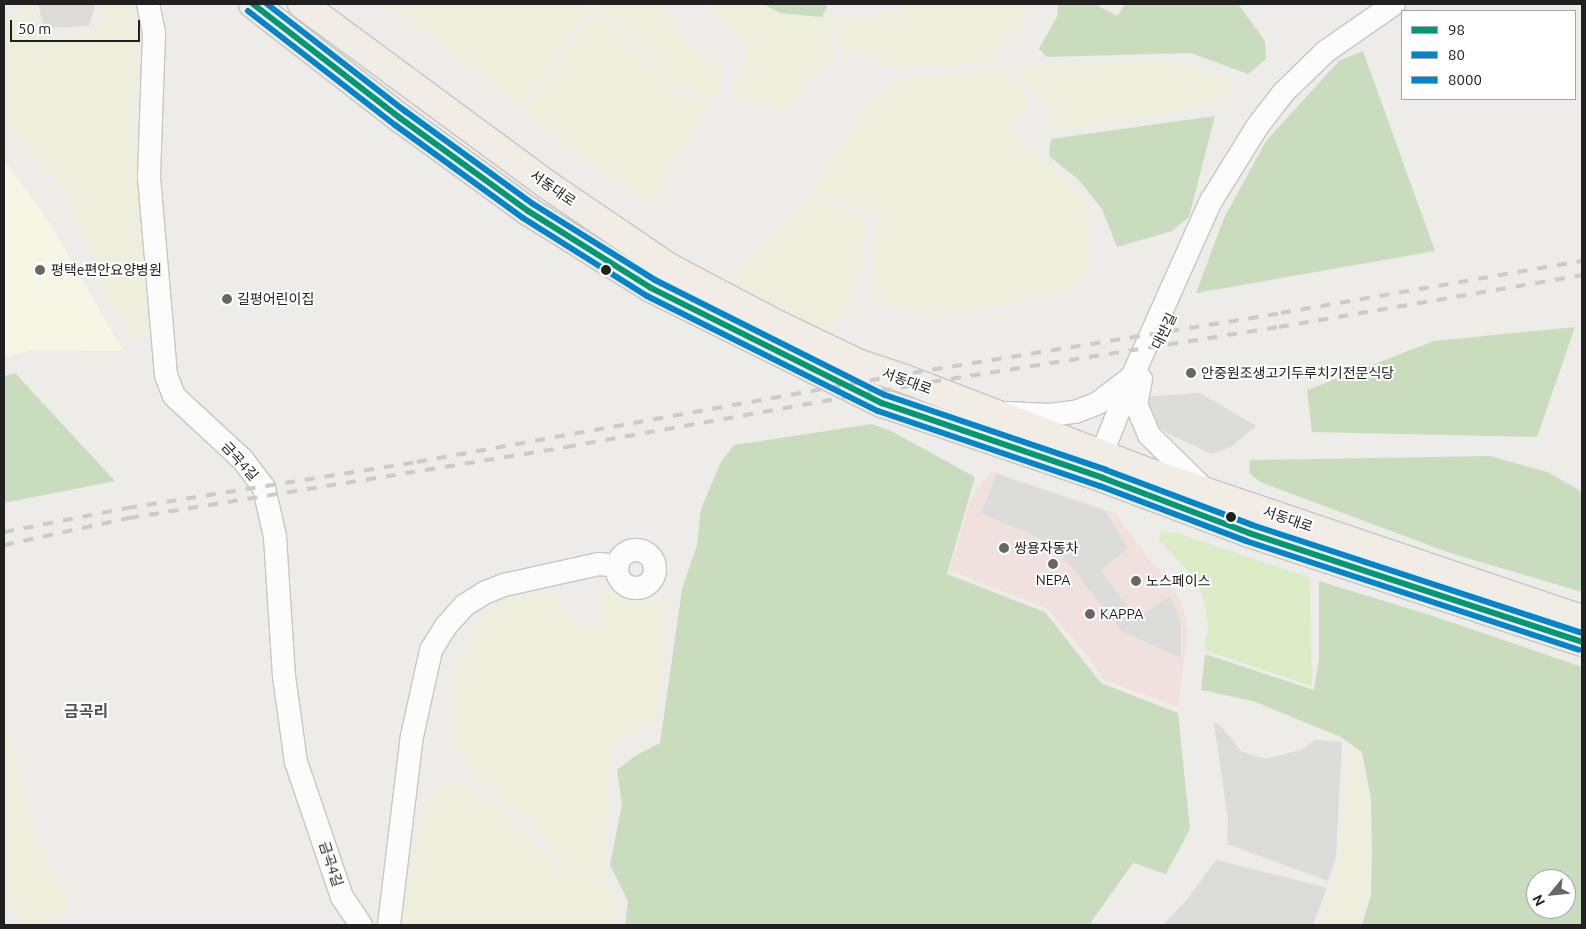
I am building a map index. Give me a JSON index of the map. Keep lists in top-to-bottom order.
{
  "streets": {
    "main road": ["서동대로"],
    "street": ["대반길", "금곡4길"]
  },
  "districts": ["금곡리"],
  "places": [
    "평택e편안요양병원",
    "길평어린이집",
    "안중원조생고기두루치기전문식당",
    "쌍용자동차",
    "NEPA",
    "노스페이스",
    "KAPPA"
  ],
  "lines": ["transit line 98", "transit line 8000", "transit line 80"],
  "legend": ["98", "80", "8000"],
  "scale_bar": "50 m",
  "north": "bottom left"
}
